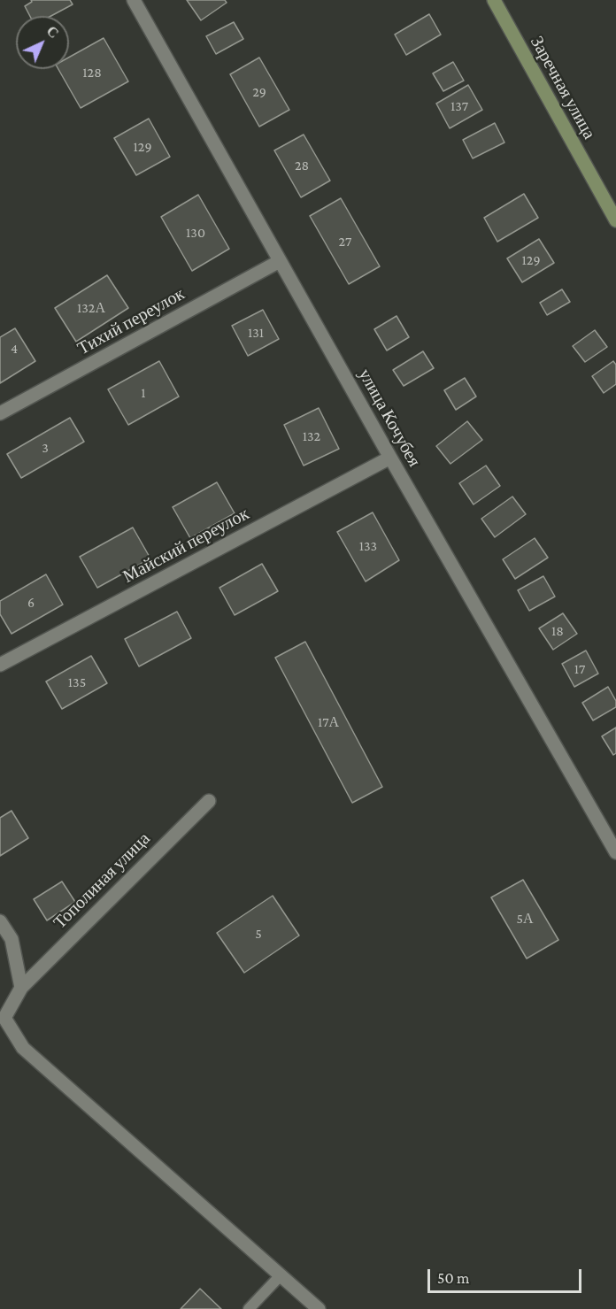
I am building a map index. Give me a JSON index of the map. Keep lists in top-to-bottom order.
{
  "streets": {
    "main road": ["Заречная улица"],
    "street": [
      "Тихий переулок",
      "улица Кочубея",
      "Майский переулок",
      "Тополиная улица"
    ]
  },
  "crossings": [
    ["Тихий переулок", "улица Кочубея"],
    ["улица Кочубея", "Майский переулок"]
  ],
  "house_numbers": [
    "128",
    "29",
    "137",
    "129",
    "28",
    "130",
    "27",
    "129",
    "132А",
    "131",
    "4",
    "1",
    "132",
    "3",
    "133",
    "6",
    "18",
    "17",
    "135",
    "17А",
    "5А",
    "5"
  ],
  "scale_bar": "50 m",
  "north": "top right"
}
